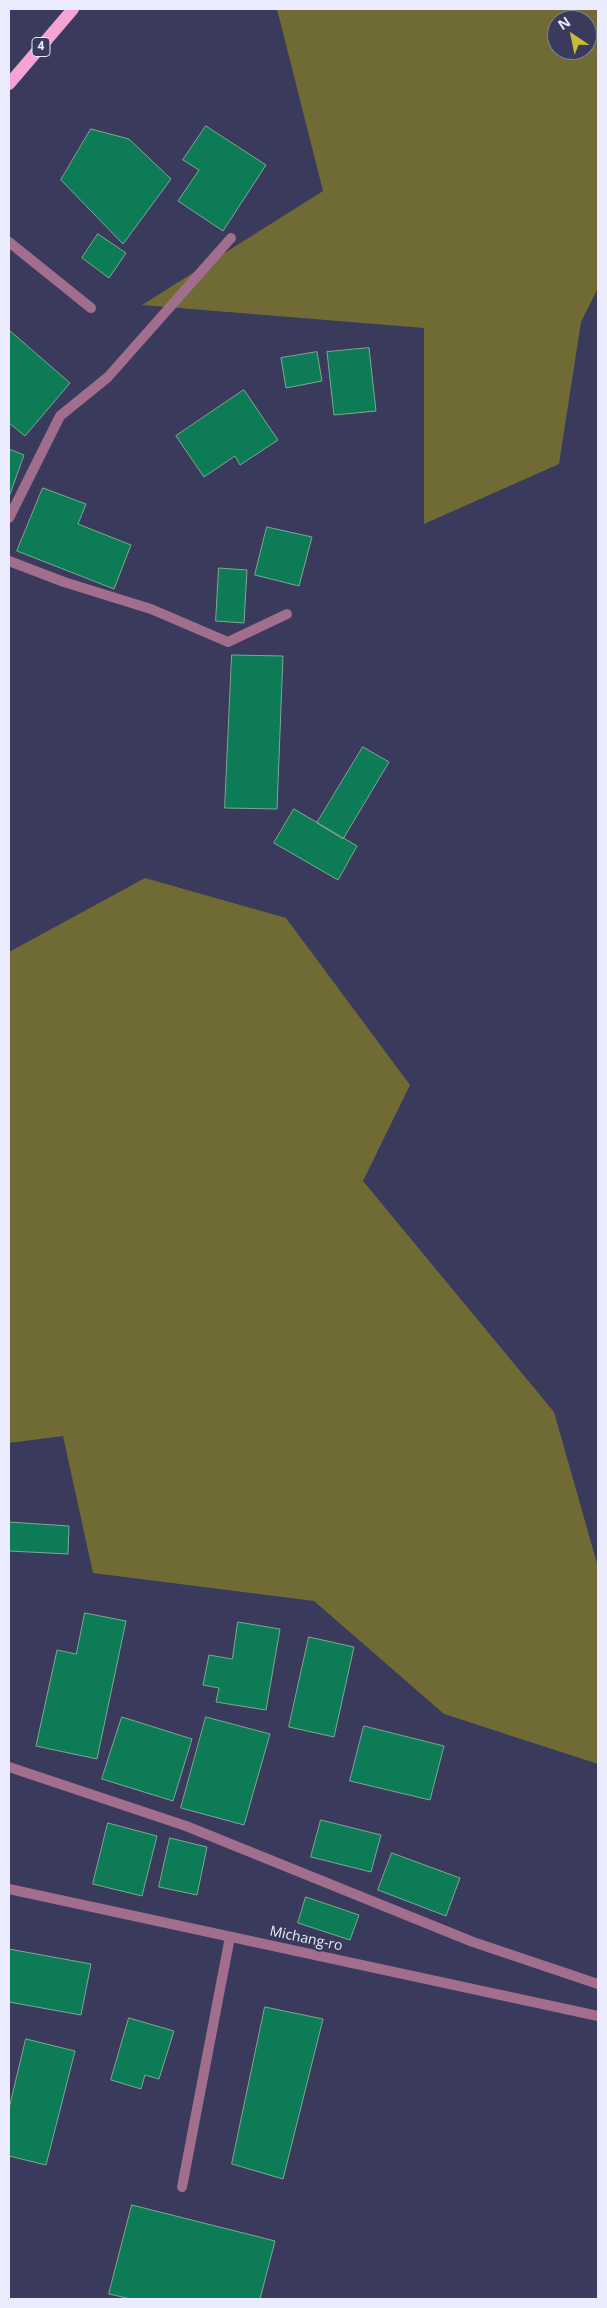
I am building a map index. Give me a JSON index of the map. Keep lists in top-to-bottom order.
{
  "streets": {
    "main road": ["4"],
    "street": ["Michang-ro"]
  },
  "north": "top left"
}
